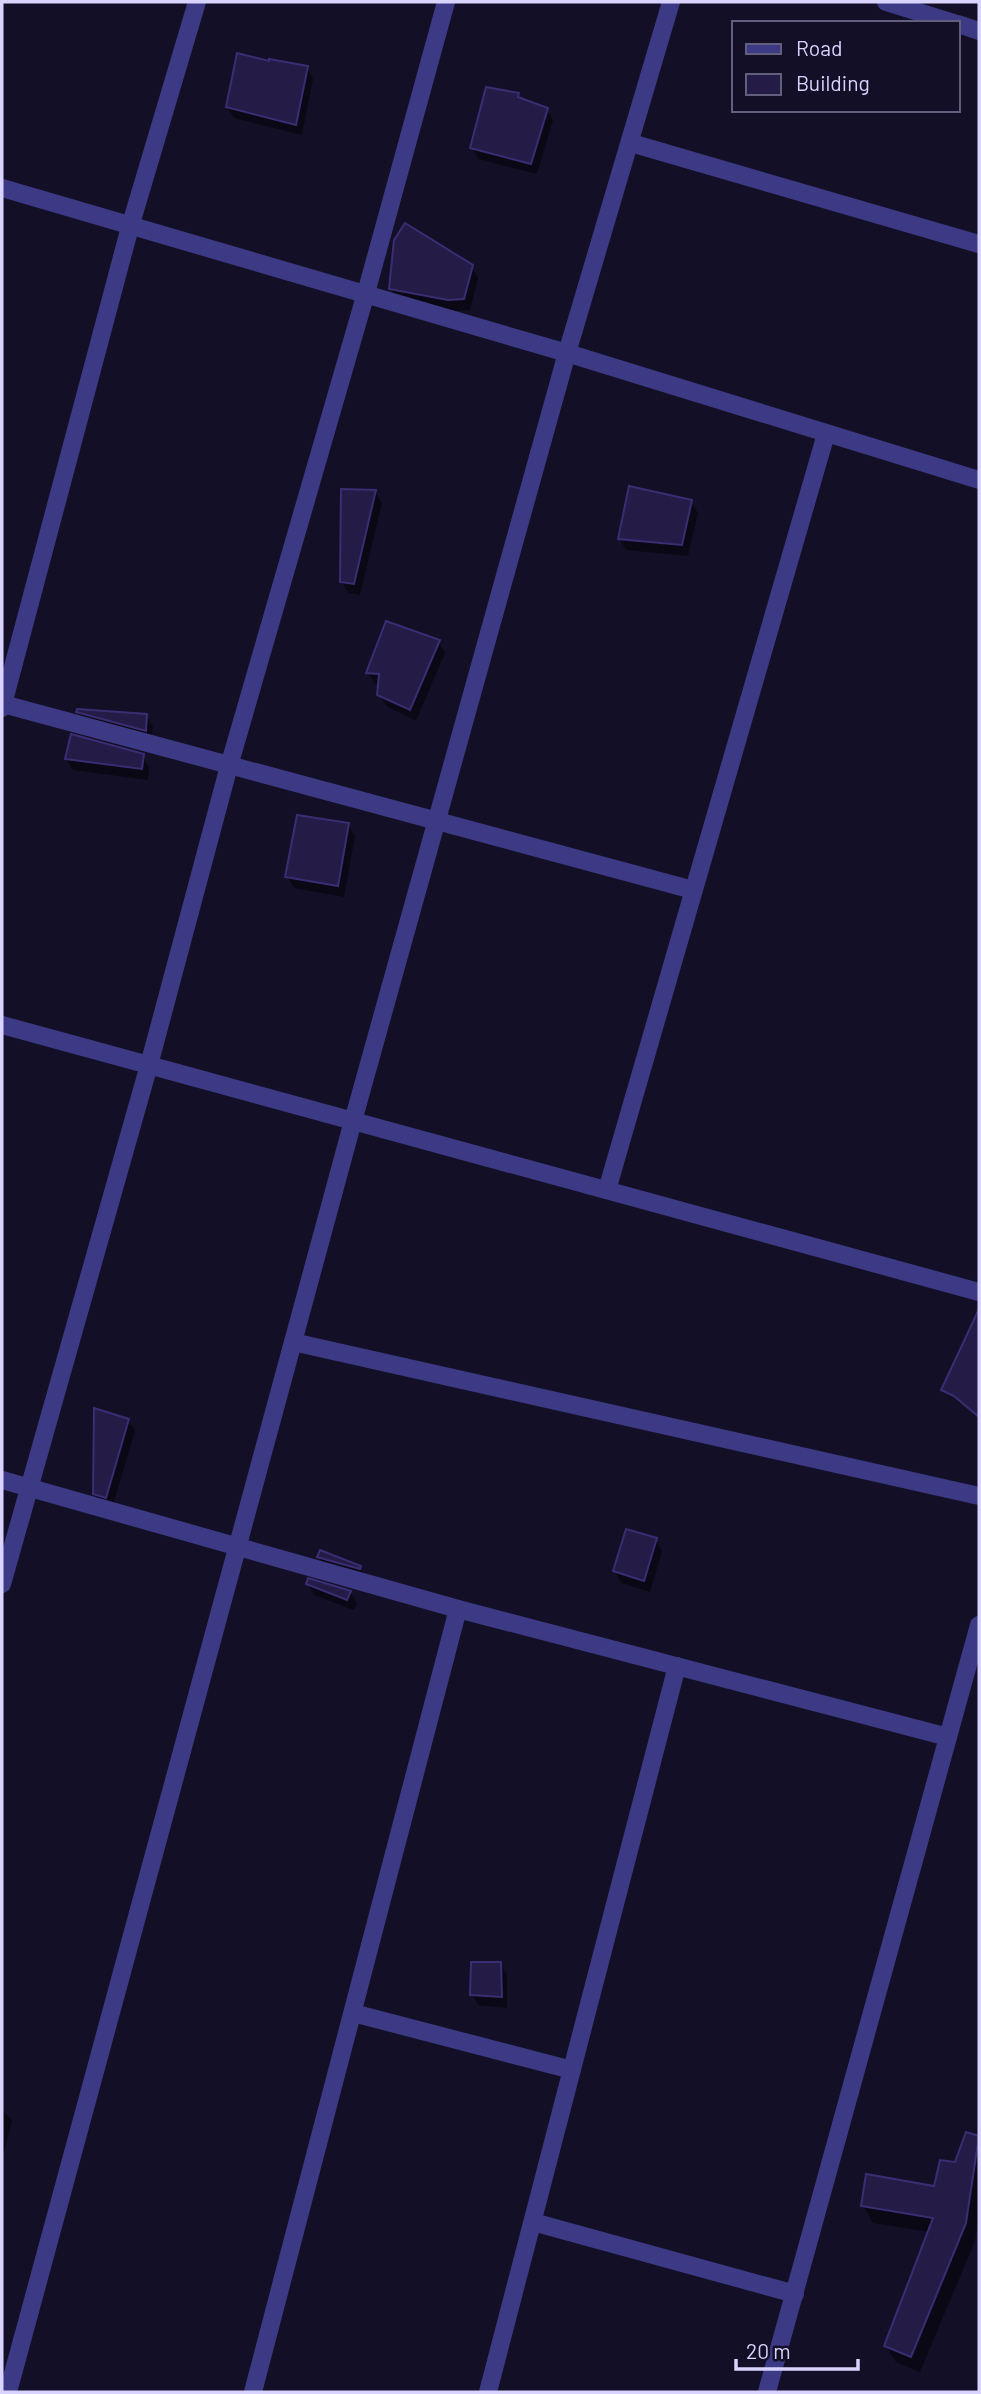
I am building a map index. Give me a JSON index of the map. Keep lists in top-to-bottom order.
{
  "legend": ["Road", "Building"],
  "scale_bar": "20 m"
}
